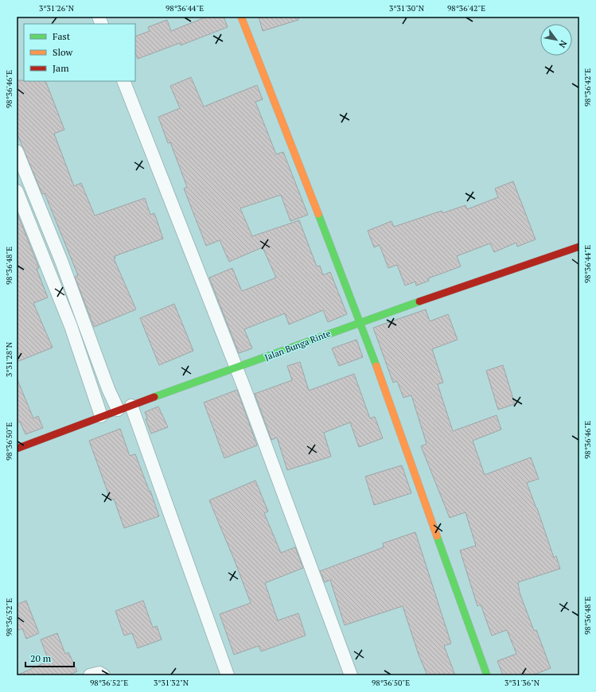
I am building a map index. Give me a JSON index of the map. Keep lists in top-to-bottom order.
{
  "streets": {
    "street": ["Jalan Bunga Rinte"]
  },
  "legend": ["Fast", "Slow", "Jam"],
  "scale_bar": "20 m",
  "north": "bottom right",
  "coordinates": [
    "3°31'26\"N",
    "98°36'44\"E",
    "3°31'30\"N",
    "98°36'42\"E",
    "98°36'46\"E",
    "98°36'48\"E",
    "3°31'28\"N",
    "98°36'50\"E",
    "98°36'52\"E",
    "3°31'32\"N",
    "3°31'36\"N"
  ]
}
